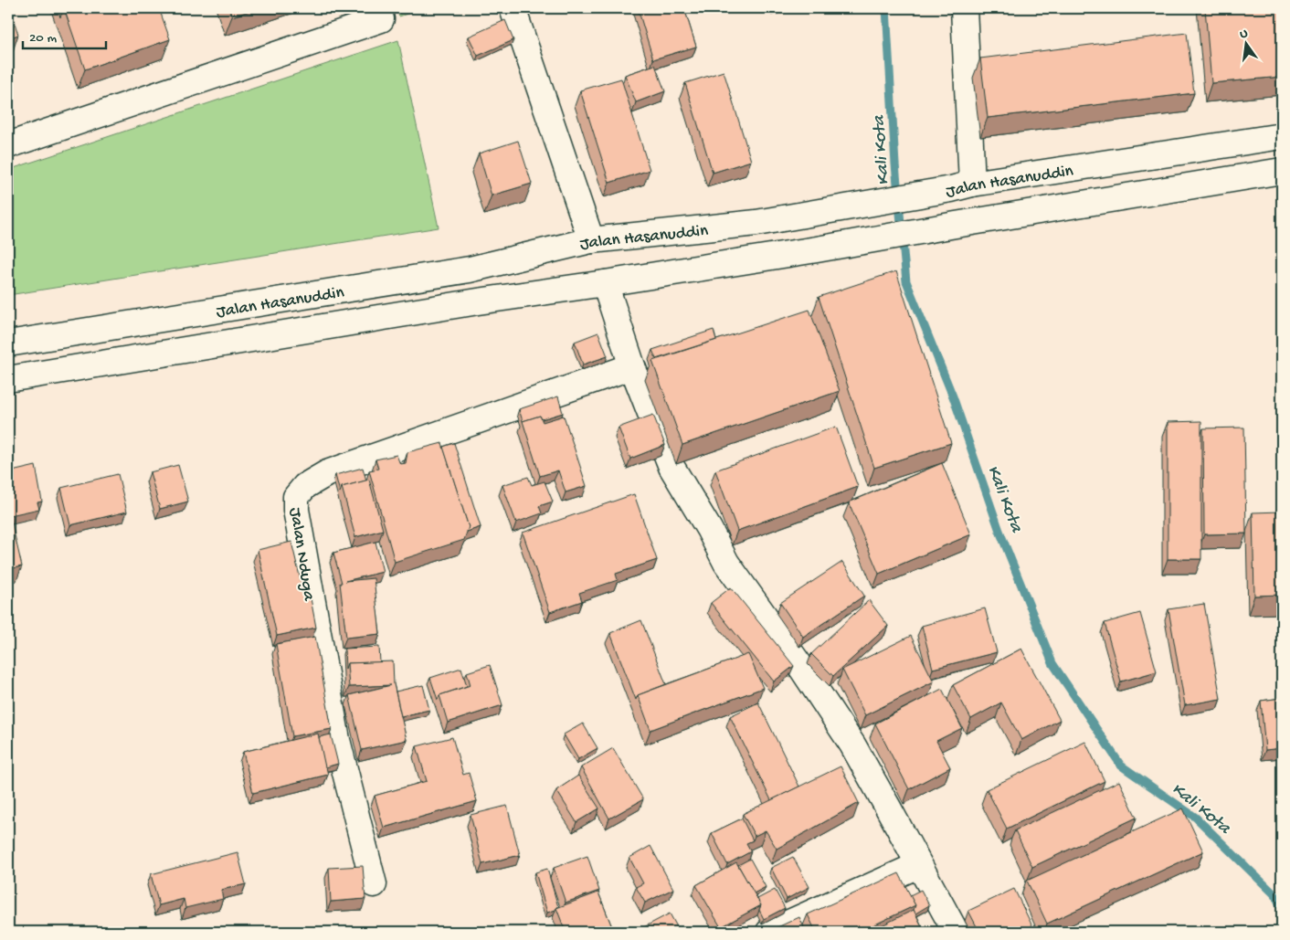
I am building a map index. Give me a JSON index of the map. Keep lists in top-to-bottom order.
{
  "streets": {
    "street": ["Jalan Hasanuddin", "Jalan Nduga"]
  },
  "water": ["Kali Kota"],
  "scale_bar": "20 m",
  "north": "top"
}
